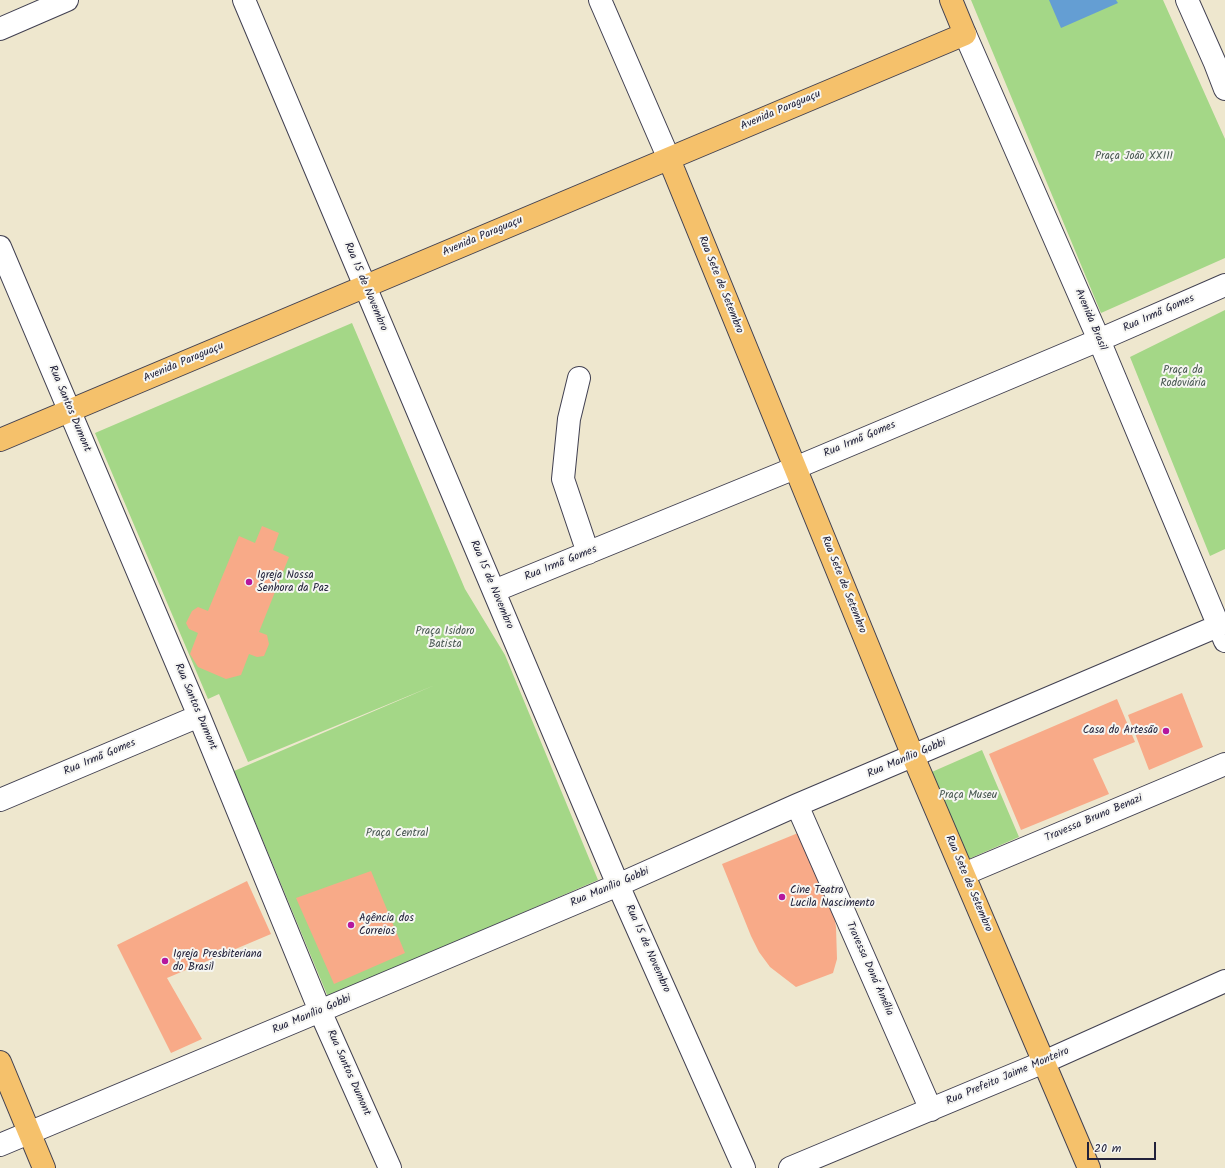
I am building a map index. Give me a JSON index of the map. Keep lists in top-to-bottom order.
{
  "streets": {
    "main road": ["Avenida Paraguaçu", "Rua Sete de Setembro", "Avenida Brasil"],
    "street": [
      "Rua 15 de Novembro",
      "Rua Irmã Gomes",
      "Rua Santos Dumont",
      "Rua Manílio Gobbi",
      "Travessa Bruno Benazi",
      "Travessa Doná Amélia",
      "Rua Prefeito Jaime Monteiro"
    ]
  },
  "crossings": [
    ["Avenida Paraguaçu", "Rua Sete de Setembro"],
    ["Avenida Paraguaçu", "Rua 15 de Novembro"],
    ["Avenida Paraguaçu", "Avenida Brasil"],
    ["Avenida Paraguaçu", "Rua Santos Dumont"],
    ["Rua Sete de Setembro", "Rua Irmã Gomes"],
    ["Rua Sete de Setembro", "Rua Manílio Gobbi"],
    ["Rua Sete de Setembro", "Travessa Bruno Benazi"],
    ["Rua Sete de Setembro", "Rua Prefeito Jaime Monteiro"],
    ["Rua 15 de Novembro", "Rua Irmã Gomes"],
    ["Rua 15 de Novembro", "Rua Manílio Gobbi"],
    ["Rua Irmã Gomes", "Avenida Brasil"],
    ["Rua Irmã Gomes", "Rua Santos Dumont"],
    ["Avenida Brasil", "Rua Manílio Gobbi"],
    ["Rua Santos Dumont", "Rua Manílio Gobbi"],
    ["Rua Manílio Gobbi", "Travessa Doná Amélia"],
    ["Travessa Doná Amélia", "Rua Prefeito Jaime Monteiro"]
  ],
  "parks": [
    "Praça João XXIII",
    "Praça da Rodoviária",
    "Praça Isidoro Batista",
    "Praça Museu",
    "Praça Central"
  ],
  "places": [
    "Igreja Nossa Senhora da Paz",
    "Casa do Artesão",
    "Cine Teatro Lucila Nascimento",
    "Agência dos Correios",
    "Igreja Presbiteriana do Brasil"
  ],
  "scale_bar": "20 m"
}
